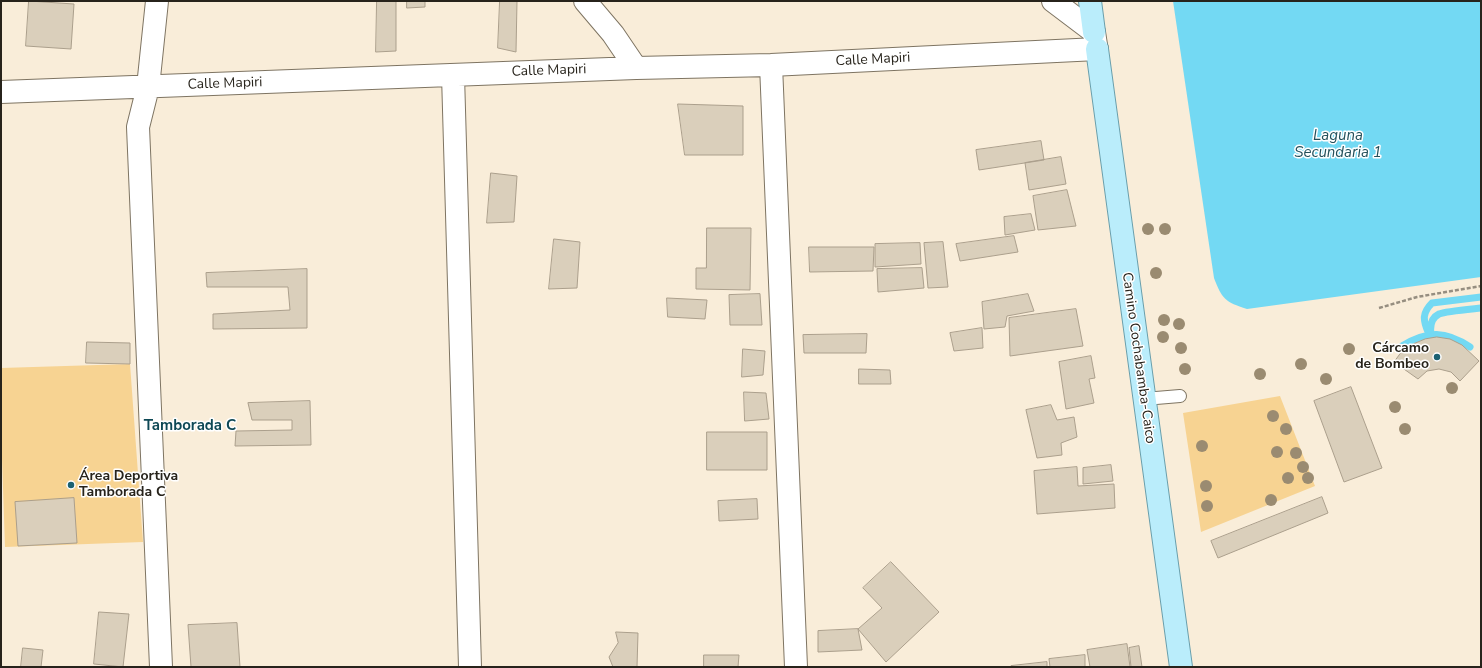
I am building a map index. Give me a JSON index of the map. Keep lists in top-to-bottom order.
{
  "streets": {
    "main road": ["Camino Cochabamba-Caico"],
    "street": ["Calle Mapiri"]
  },
  "crossings": [
    ["Calle Mapiri", "Camino Cochabamba-Caico"]
  ],
  "districts": ["Tamborada C"],
  "water": ["Laguna Secundaria 1"],
  "places": ["Cárcamo de Bombeo", "Área Deportiva Tamborada C"]
}
